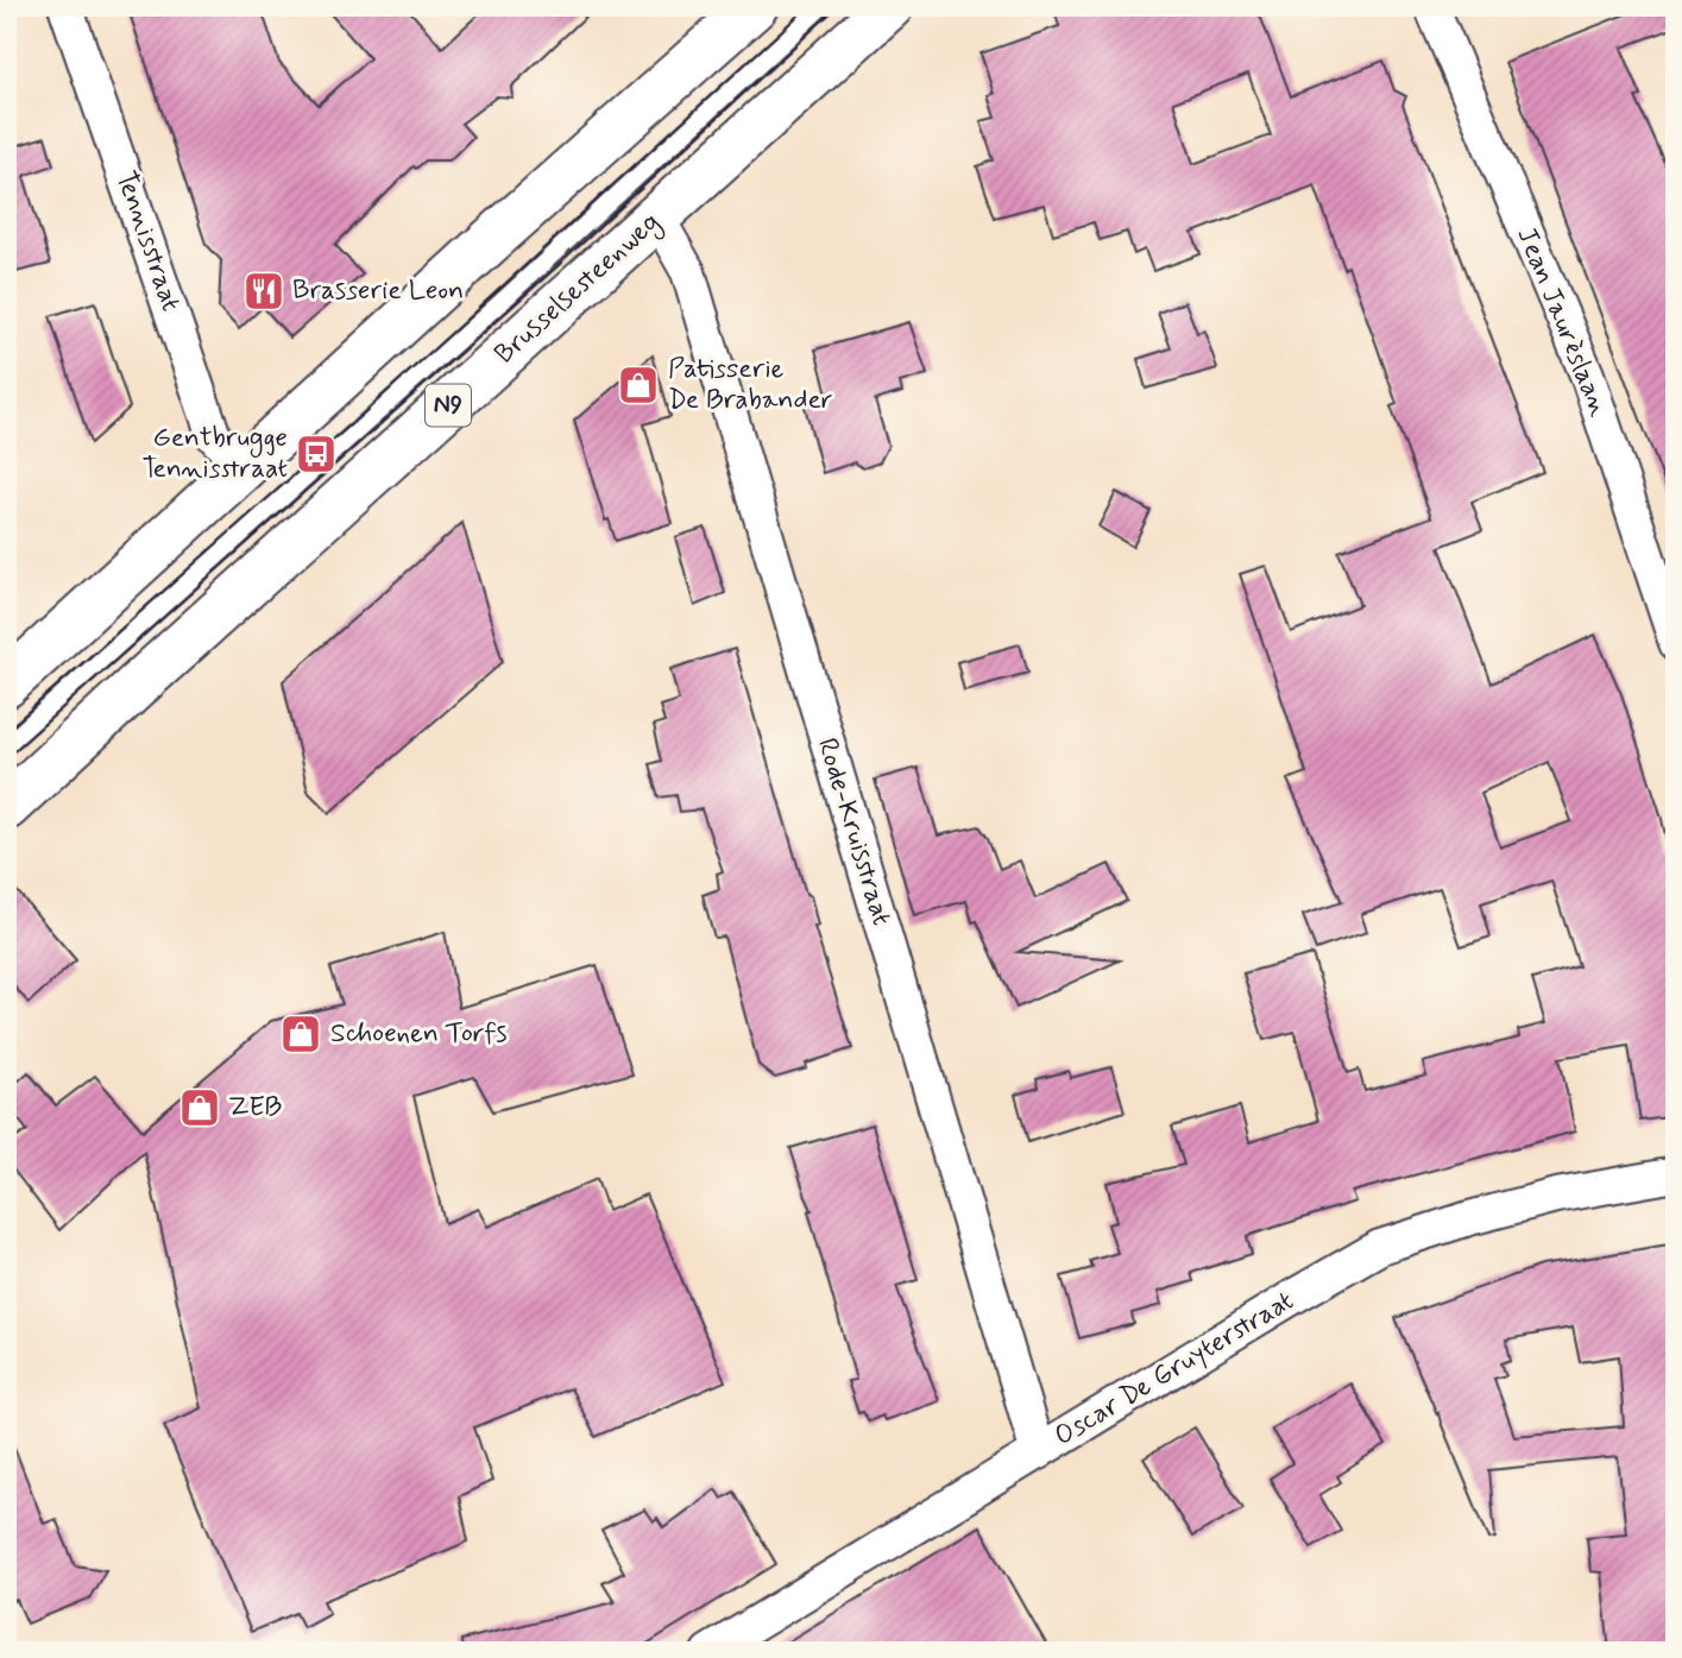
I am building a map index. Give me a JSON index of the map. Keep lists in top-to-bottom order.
{
  "streets": {
    "main road": ["Brusselsesteenweg", "N9"],
    "street": [
      "Tennisstraat",
      "Jean Jaurèslaan",
      "Rode-Kruisstraat",
      "Oscar De Gruyterstraat"
    ]
  },
  "crossings": [
    ["Brusselsesteenweg", "Rode-Kruisstraat"],
    ["Rode-Kruisstraat", "Oscar De Gruyterstraat"]
  ],
  "places": {
    "restaurant": ["Brasserie Leon"],
    "shop": ["Patisserie De Brabander", "Schoenen Torfs", "ZEB"],
    "bus stop": ["Gentbrugge Tennisstraat"]
  }
}
